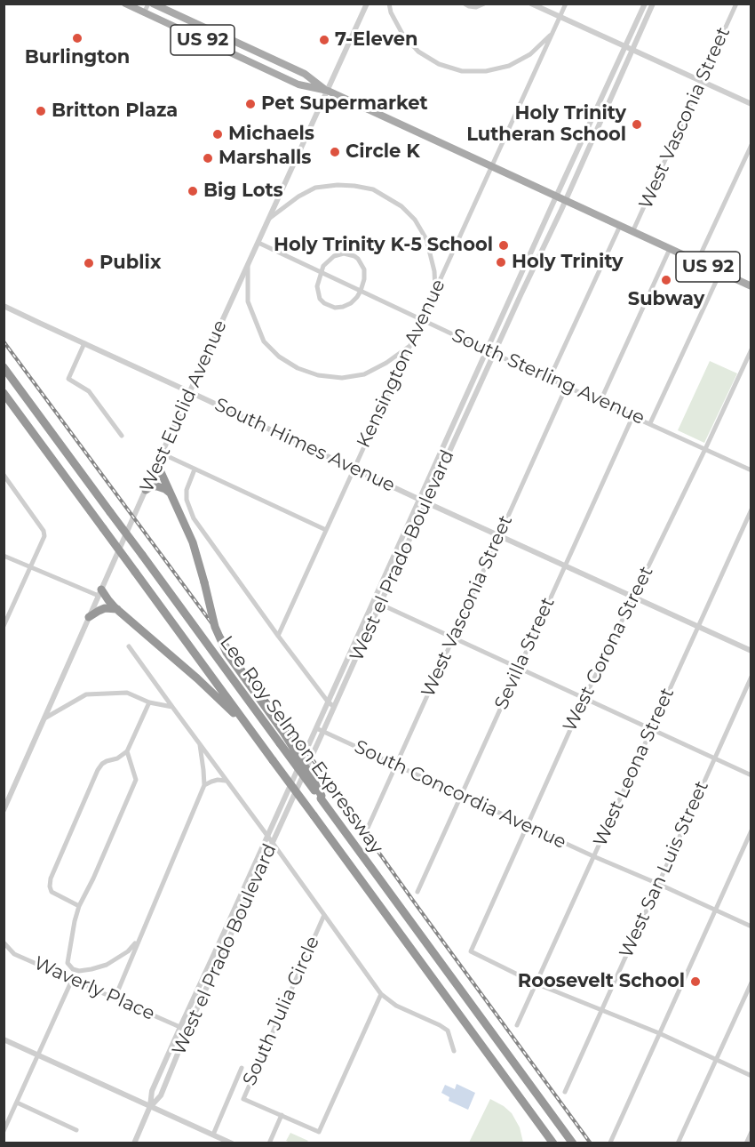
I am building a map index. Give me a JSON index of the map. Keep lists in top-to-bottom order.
{
  "streets": {
    "highway": ["Lee Roy Selmon Expressway"],
    "main road": ["US 92"],
    "street": [
      "West Vasconia Street",
      "Kensington Avenue",
      "South Sterling Avenue",
      "West Euclid Avenue",
      "South Himes Avenue",
      "West el Prado Boulevard",
      "West Corona Street",
      "Sevilla Street",
      "West Leona Street",
      "South Concordia Avenue",
      "West San Luis Street",
      "Waverly Place",
      "South Julia Circle"
    ]
  },
  "crossings": [
    ["US 92", "West Vasconia Street"],
    ["US 92", "Kensington Avenue"],
    ["US 92", "West Euclid Avenue"],
    ["US 92", "West el Prado Boulevard"],
    ["West Vasconia Street", "South Sterling Avenue"],
    ["West Vasconia Street", "South Himes Avenue"],
    ["West Vasconia Street", "South Concordia Avenue"],
    ["Kensington Avenue", "South Sterling Avenue"],
    ["Kensington Avenue", "South Himes Avenue"],
    ["South Sterling Avenue", "West Euclid Avenue"],
    ["South Sterling Avenue", "West el Prado Boulevard"],
    ["South Sterling Avenue", "West Corona Street"],
    ["South Sterling Avenue", "Sevilla Street"],
    ["West Euclid Avenue", "South Himes Avenue"],
    ["South Himes Avenue", "West el Prado Boulevard"],
    ["South Himes Avenue", "West Corona Street"],
    ["South Himes Avenue", "Sevilla Street"],
    ["South Himes Avenue", "West Leona Street"],
    ["West el Prado Boulevard", "South Concordia Avenue"],
    ["West el Prado Boulevard", "Waverly Place"],
    ["West Corona Street", "West Leona Street"],
    ["West Corona Street", "South Concordia Avenue"],
    ["Sevilla Street", "South Concordia Avenue"],
    ["West Leona Street", "South Concordia Avenue"],
    ["South Concordia Avenue", "West San Luis Street"]
  ],
  "places": [
    "Burlington",
    "7-Eleven",
    "Pet Supermarket",
    "Britton Plaza",
    "Holy Trinity Lutheran School",
    "Michaels",
    "Circle K",
    "Marshalls",
    "Big Lots",
    "Holy Trinity K-5 School",
    "Holy Trinity",
    "Publix",
    "Subway",
    "Roosevelt School"
  ]
}
